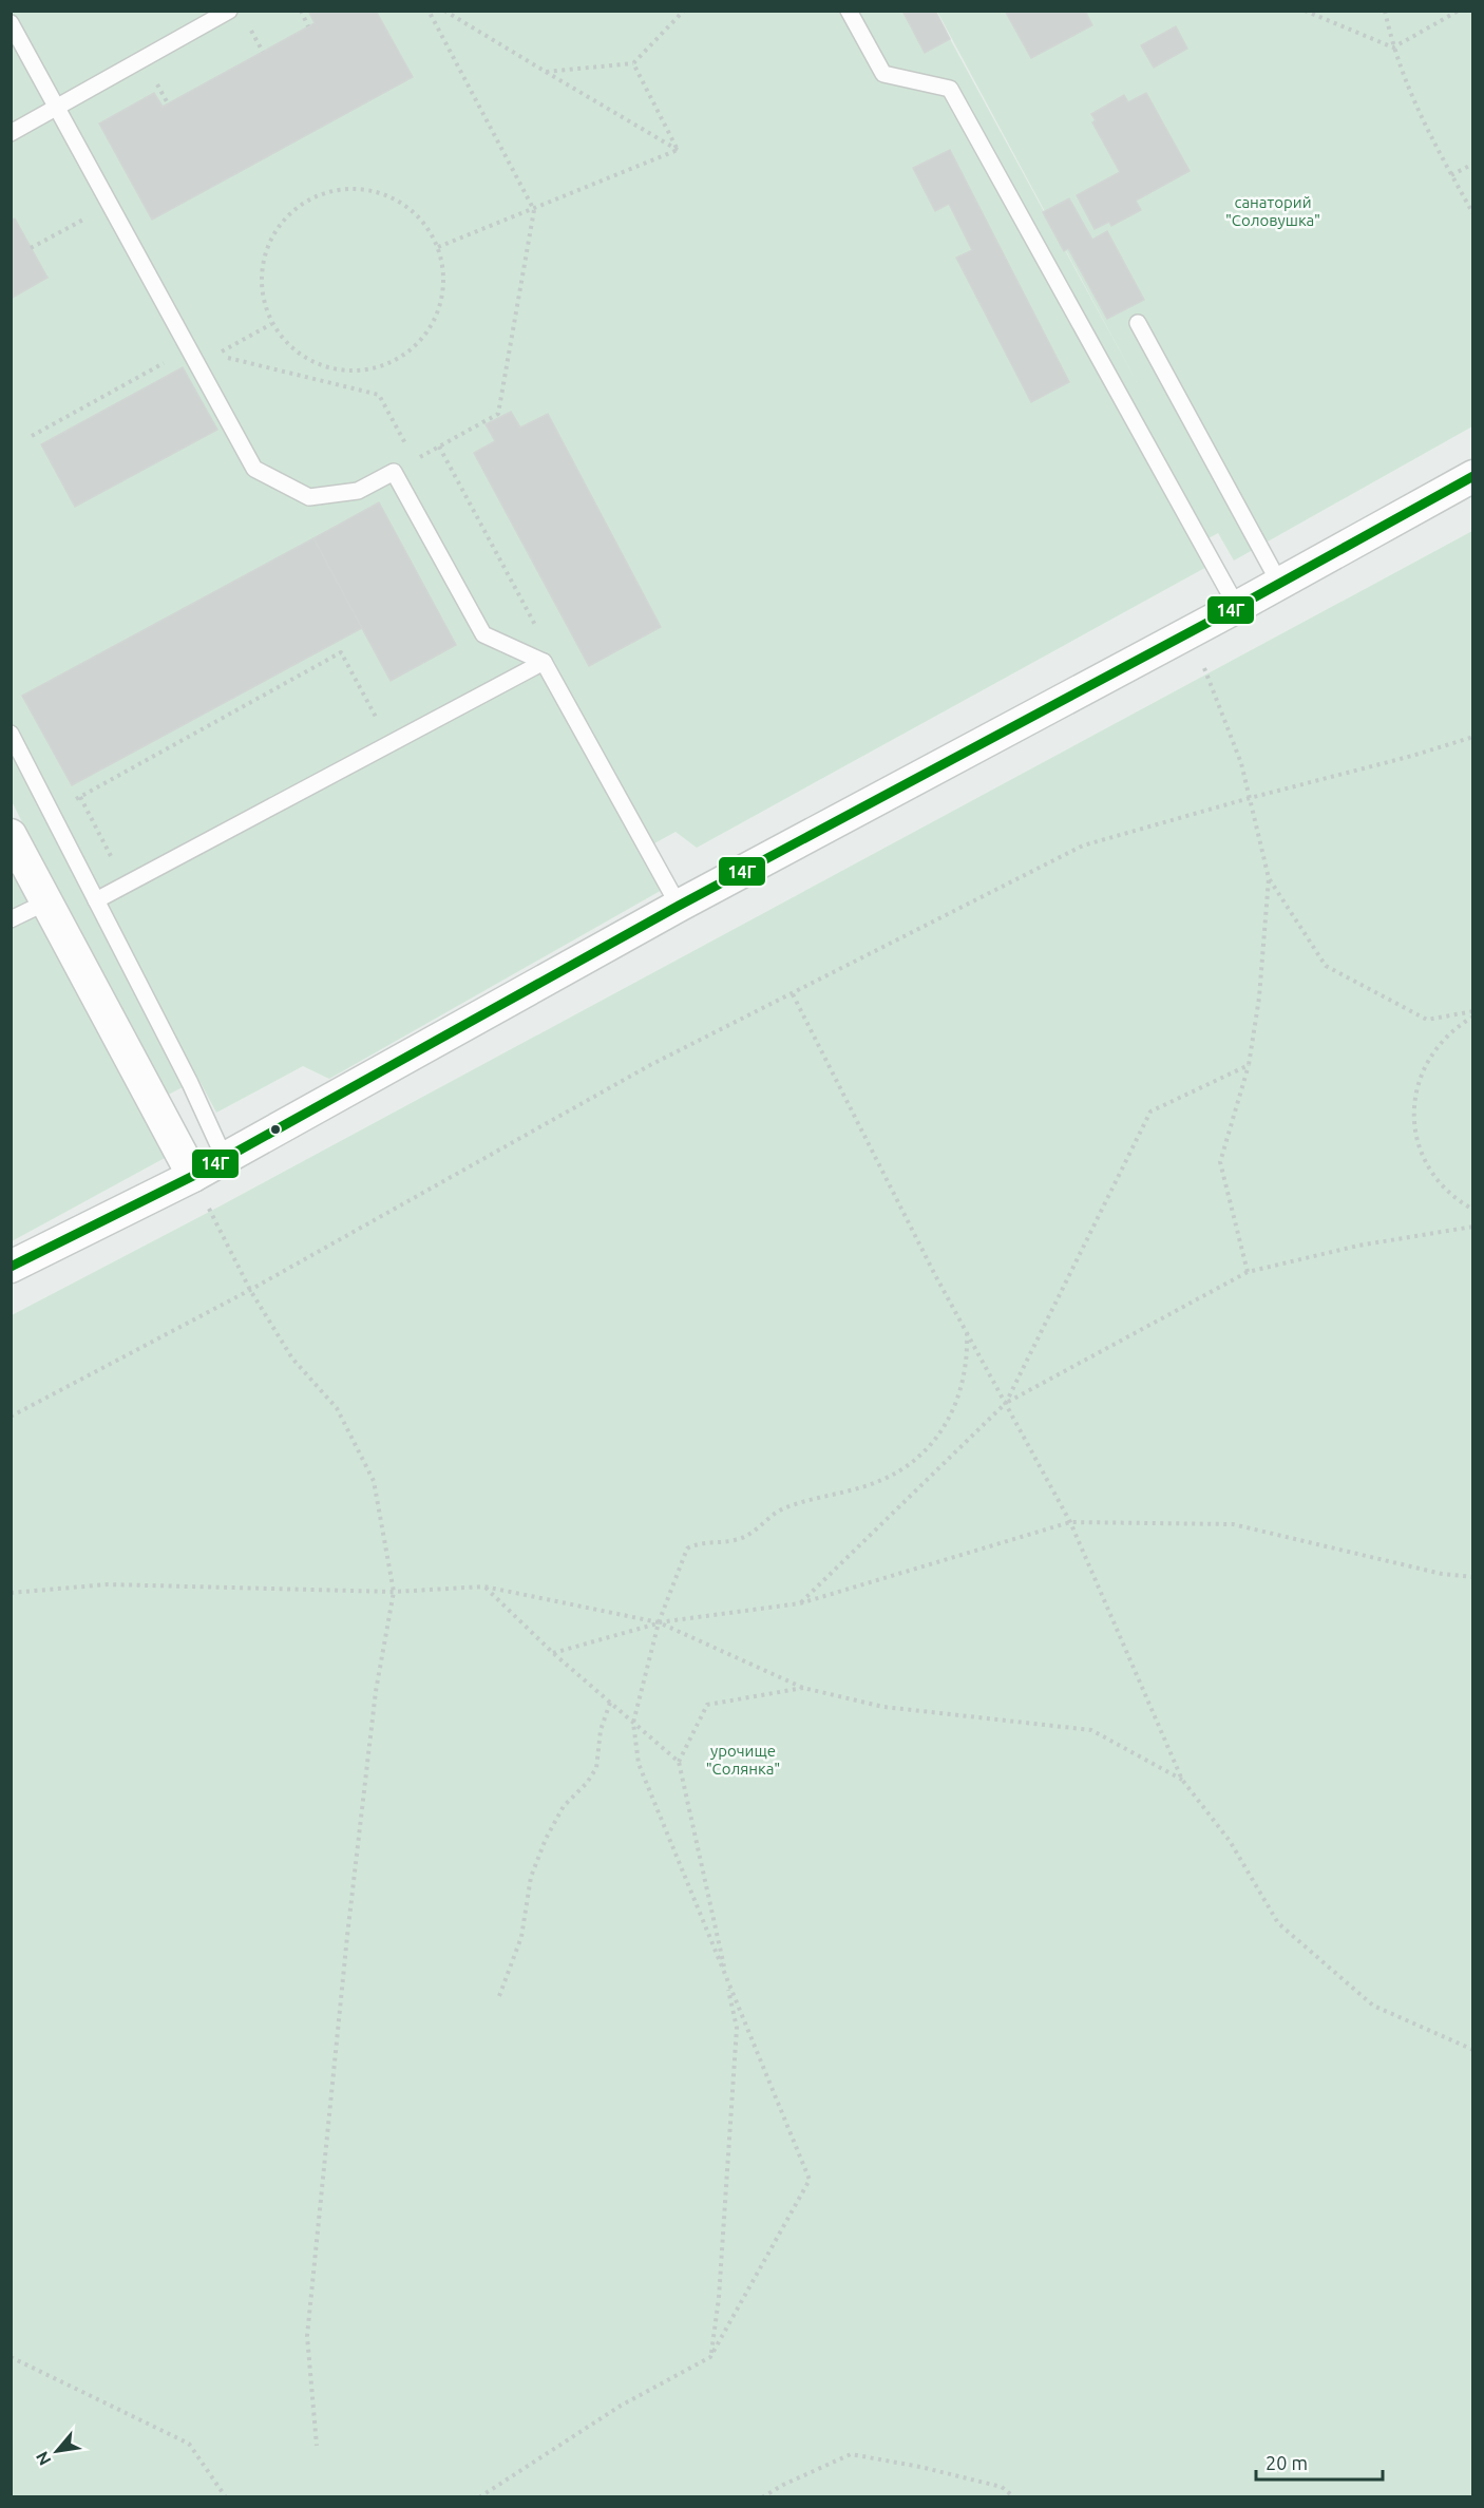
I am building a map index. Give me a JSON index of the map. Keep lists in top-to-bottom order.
{
  "parks": ["cанаторий \"Соловушка\"", "урочище \"Солянка\""],
  "lines": ["transit line 14Г"],
  "scale_bar": "20 m",
  "north": "bottom left"
}
